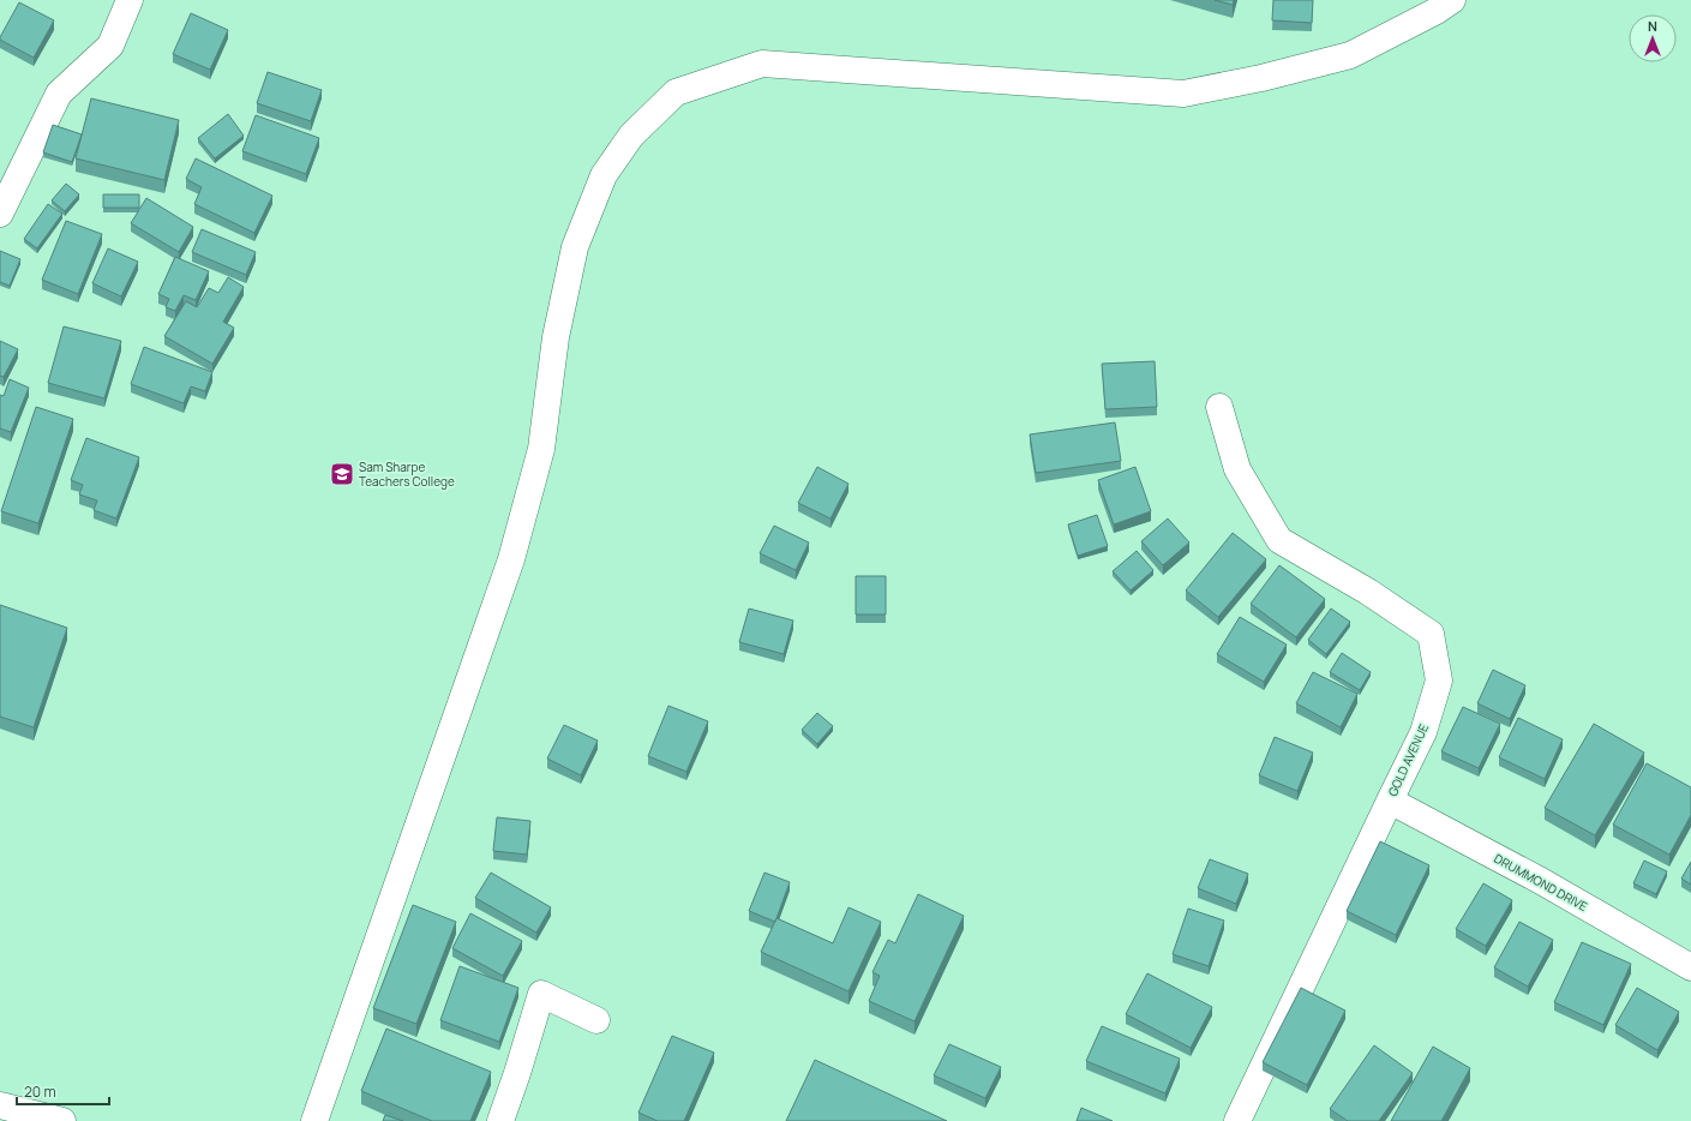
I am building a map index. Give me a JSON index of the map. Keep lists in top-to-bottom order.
{
  "streets": {
    "street": ["GOLD AVENUE", "DRUMMOND DRIVE"]
  },
  "crossings": [
    ["GOLD AVENUE", "DRUMMOND DRIVE"]
  ],
  "places": {
    "school or university": ["Sam Sharpe Teachers College"]
  },
  "scale_bar": "20 m",
  "north": "top"
}
